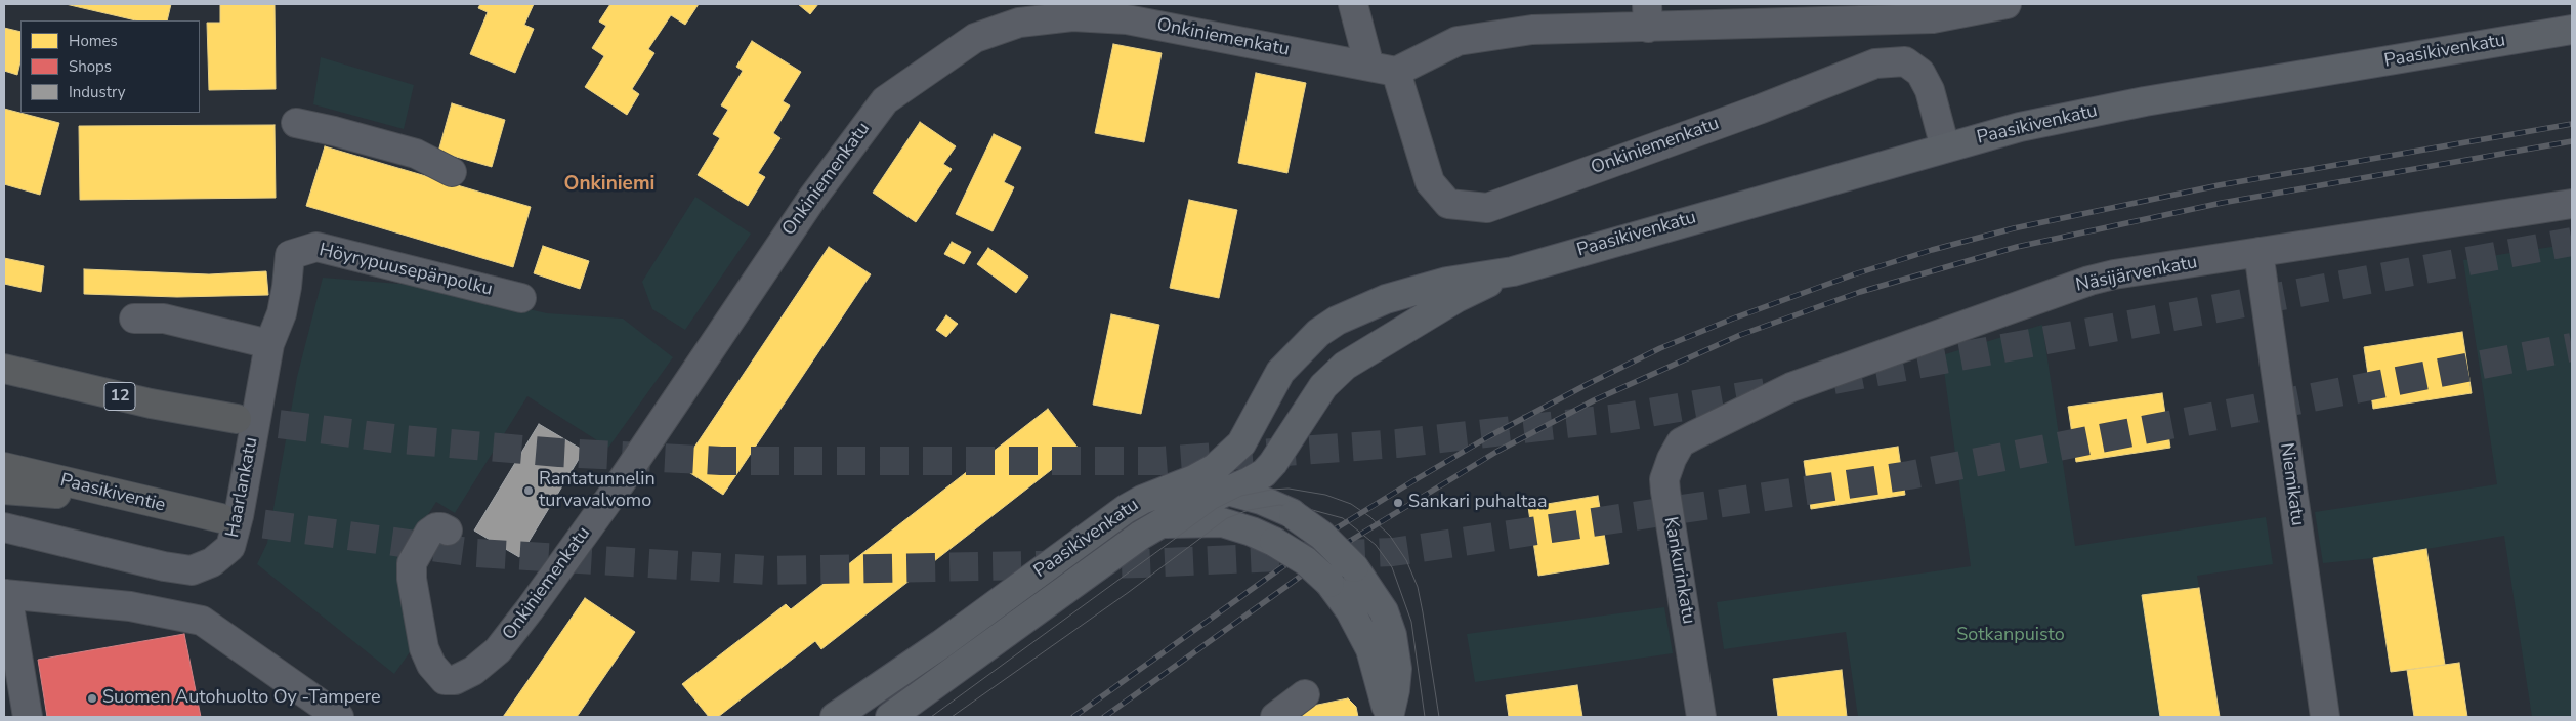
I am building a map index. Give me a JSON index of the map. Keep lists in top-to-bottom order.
{
  "streets": {
    "highway": ["12", "Paasikiventie"],
    "main road": ["Paasikivenkatu"],
    "street": [
      "Onkiniemenkatu",
      "Höyrypuusepänpolku",
      "Näsijärvenkatu",
      "Niemikatu",
      "Haarlankatu",
      "Kankurinkatu"
    ]
  },
  "crossings": [
    ["Onkiniemenkatu", "Paasikivenkatu"],
    ["Höyrypuusepänpolku", "Haarlankatu"],
    ["Näsijärvenkatu", "Niemikatu"],
    ["Näsijärvenkatu", "Kankurinkatu"]
  ],
  "districts": ["Onkiniemi"],
  "parks": ["Sotkanpuisto"],
  "places": ["Rantatunnelin turvavalvomo", "Sankari puhaltaa", "Suomen Autohuolto Oy -Tampere"],
  "legend": ["Homes", "Shops", "Industry"]
}
